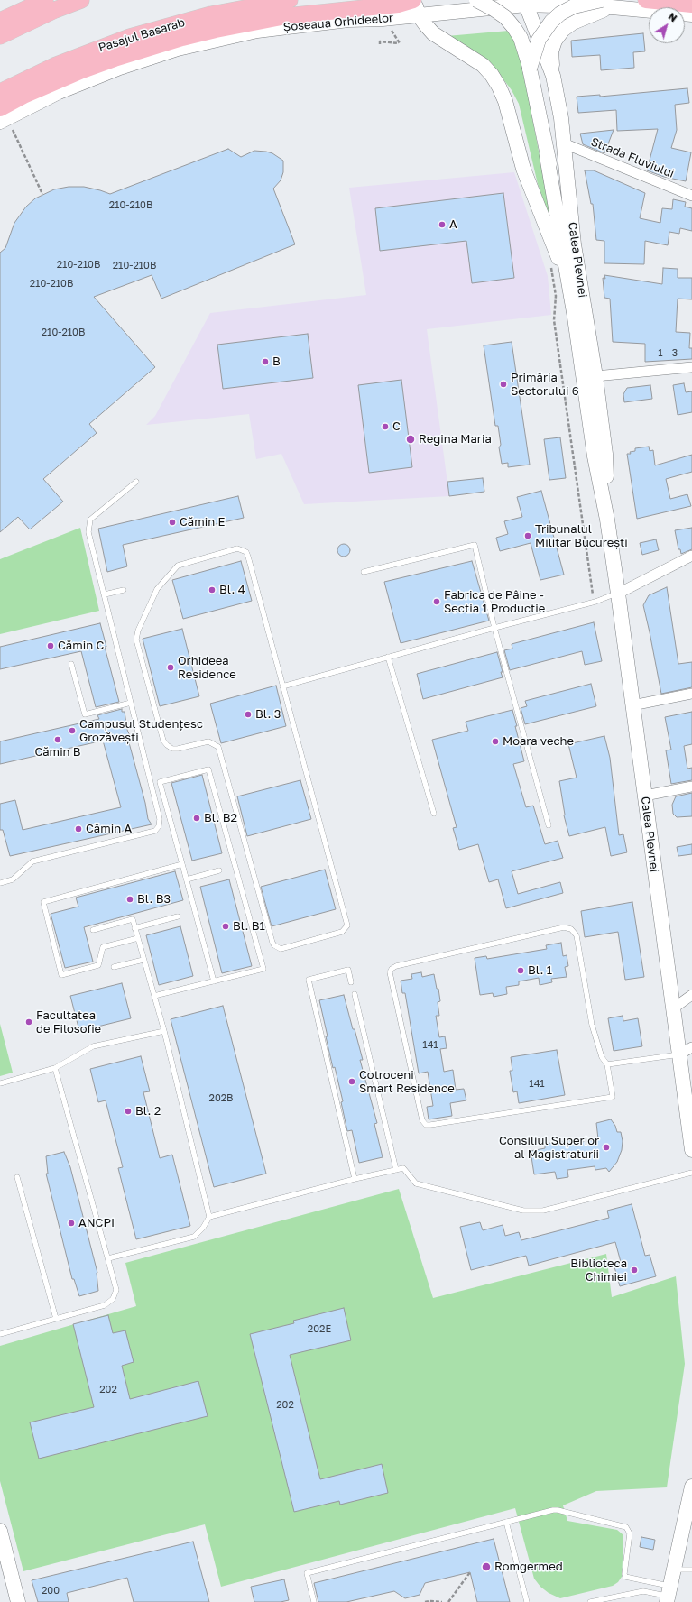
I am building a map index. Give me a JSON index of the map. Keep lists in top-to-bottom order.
{
  "streets": {
    "main road": ["Pasajul Basarab", "Calea Plevnei"],
    "street": ["Strada Fluviului"]
  },
  "crossings": [
    ["Strada Fluviului", "Calea Plevnei"]
  ],
  "places": [
    "A",
    "B",
    "Primăria Sectorului 6",
    "C",
    "Regina Maria",
    "Cămin E",
    "Tribunalul Militar București",
    "Bl. 4",
    "Fabrica de Pâine - Sectia 1 Productie",
    "Cămin C",
    "Orhideea Residence",
    "Bl. 3",
    "Campusul Studențesc Grozăvești",
    "Cămin B",
    "Moara veche",
    "Bl. B2",
    "Cămin A",
    "Bl. B3",
    "Bl. B1",
    "Bl. 1",
    "Facultatea de Filosofie",
    "Cotroceni Smart Residence",
    "Bl. 2",
    "Consiliul Superior al Magistraturii",
    "ANCPI",
    "Biblioteca Chimiei",
    "Romgermed"
  ],
  "house_numbers": [
    "210-210B",
    "210-210B",
    "210-210B",
    "210-210B",
    "210-210B",
    "1",
    "3",
    "141",
    "141",
    "202B",
    "202E",
    "202",
    "202",
    "200"
  ],
  "north": "top right"
}
